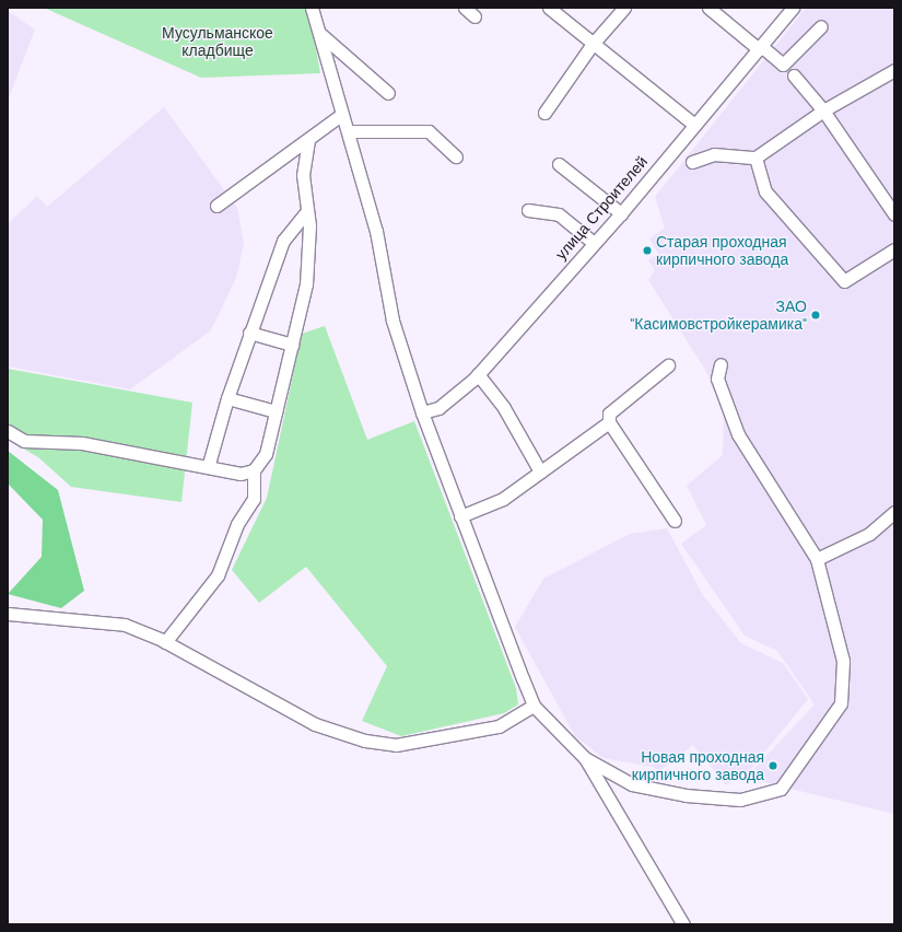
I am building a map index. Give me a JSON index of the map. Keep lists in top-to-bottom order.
{
  "streets": {
    "street": ["улица Строителей"]
  },
  "parks": ["Мусульманское кладбище"],
  "places": ["Старая проходная кирпичного завода", "ЗАО \"Касимовстройкерамика\"", "Новая проходная кирпичного завода"]
}
